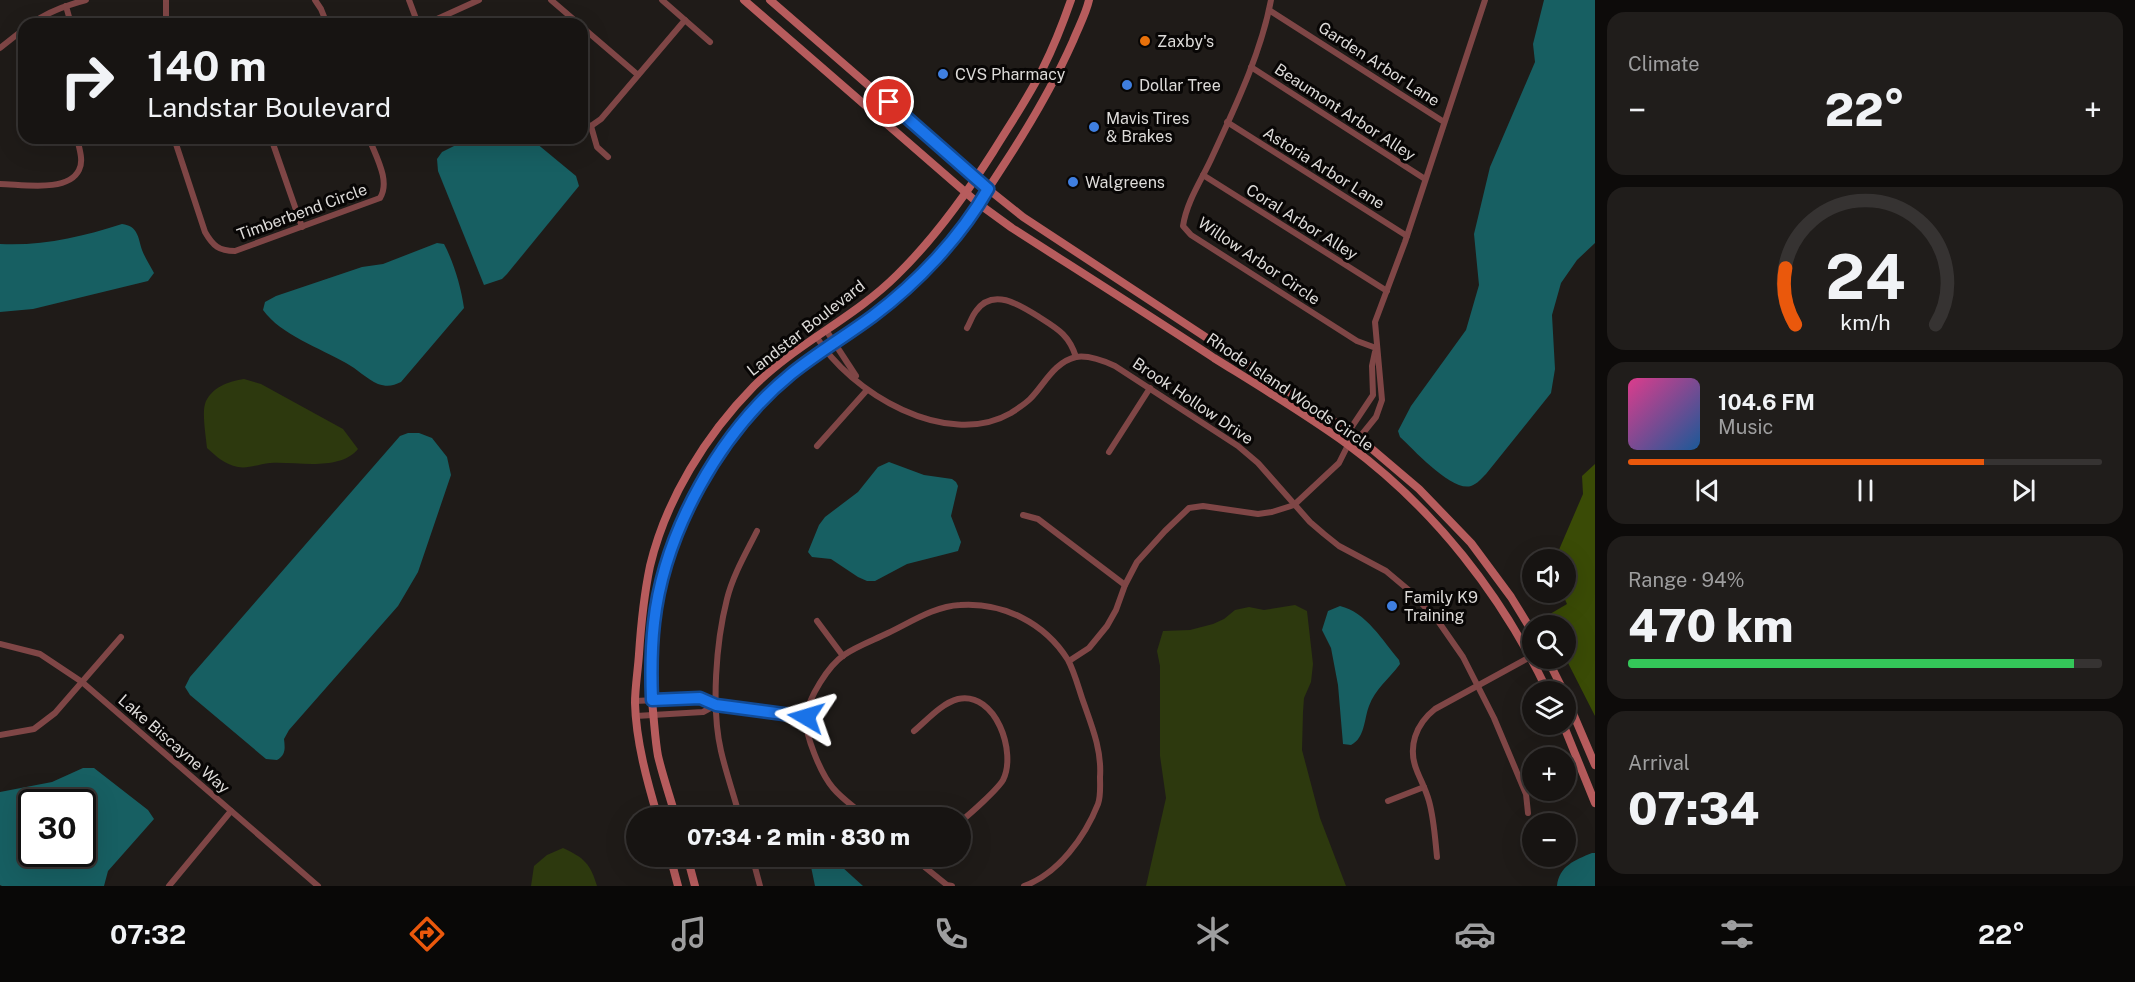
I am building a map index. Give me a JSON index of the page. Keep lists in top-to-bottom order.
{
  "streets": {
    "main road": ["Landstar Boulevard", "Rhode Island Woods Circle"],
    "street": [
      "Garden Arbor Lane",
      "Beaumont Arbor Alley",
      "Astoria Arbor Lane",
      "Timberbend Circle",
      "Coral Arbor Alley",
      "Willow Arbor Circle",
      "Brook Hollow Drive",
      "Lake Biscayne Way"
    ]
  },
  "crossings": [
    ["Garden Arbor Lane", "Willow Arbor Circle"],
    ["Beaumont Arbor Alley", "Willow Arbor Circle"],
    ["Astoria Arbor Lane", "Willow Arbor Circle"],
    ["Coral Arbor Alley", "Willow Arbor Circle"],
    ["Landstar Boulevard", "Rhode Island Woods Circle"]
  ],
  "places": [
    "Zaxby's",
    "CVS Pharmacy",
    "Dollar Tree",
    "Mavis Tires & Brakes",
    "Walgreens",
    "Family K9 Training"
  ],
  "page": {
    "tile": [
      "Climate",
      ["Range · 94%", "470 km"],
      ["Arrival", "07:34"]
    ],
    "turn": ["140 m", "Landstar Boulevard"],
    "heat": ["−", "22°", "+"],
    "song": ["104.6 FM", "Music"],
    "map_buttons": ["+", "−"],
    "limit": "30",
    "trip": "07:34 · 2 min · 830 m",
    "tabs": ["07:32", "22°"],
    "gauge": ["24", "km/h"]
  }
}
